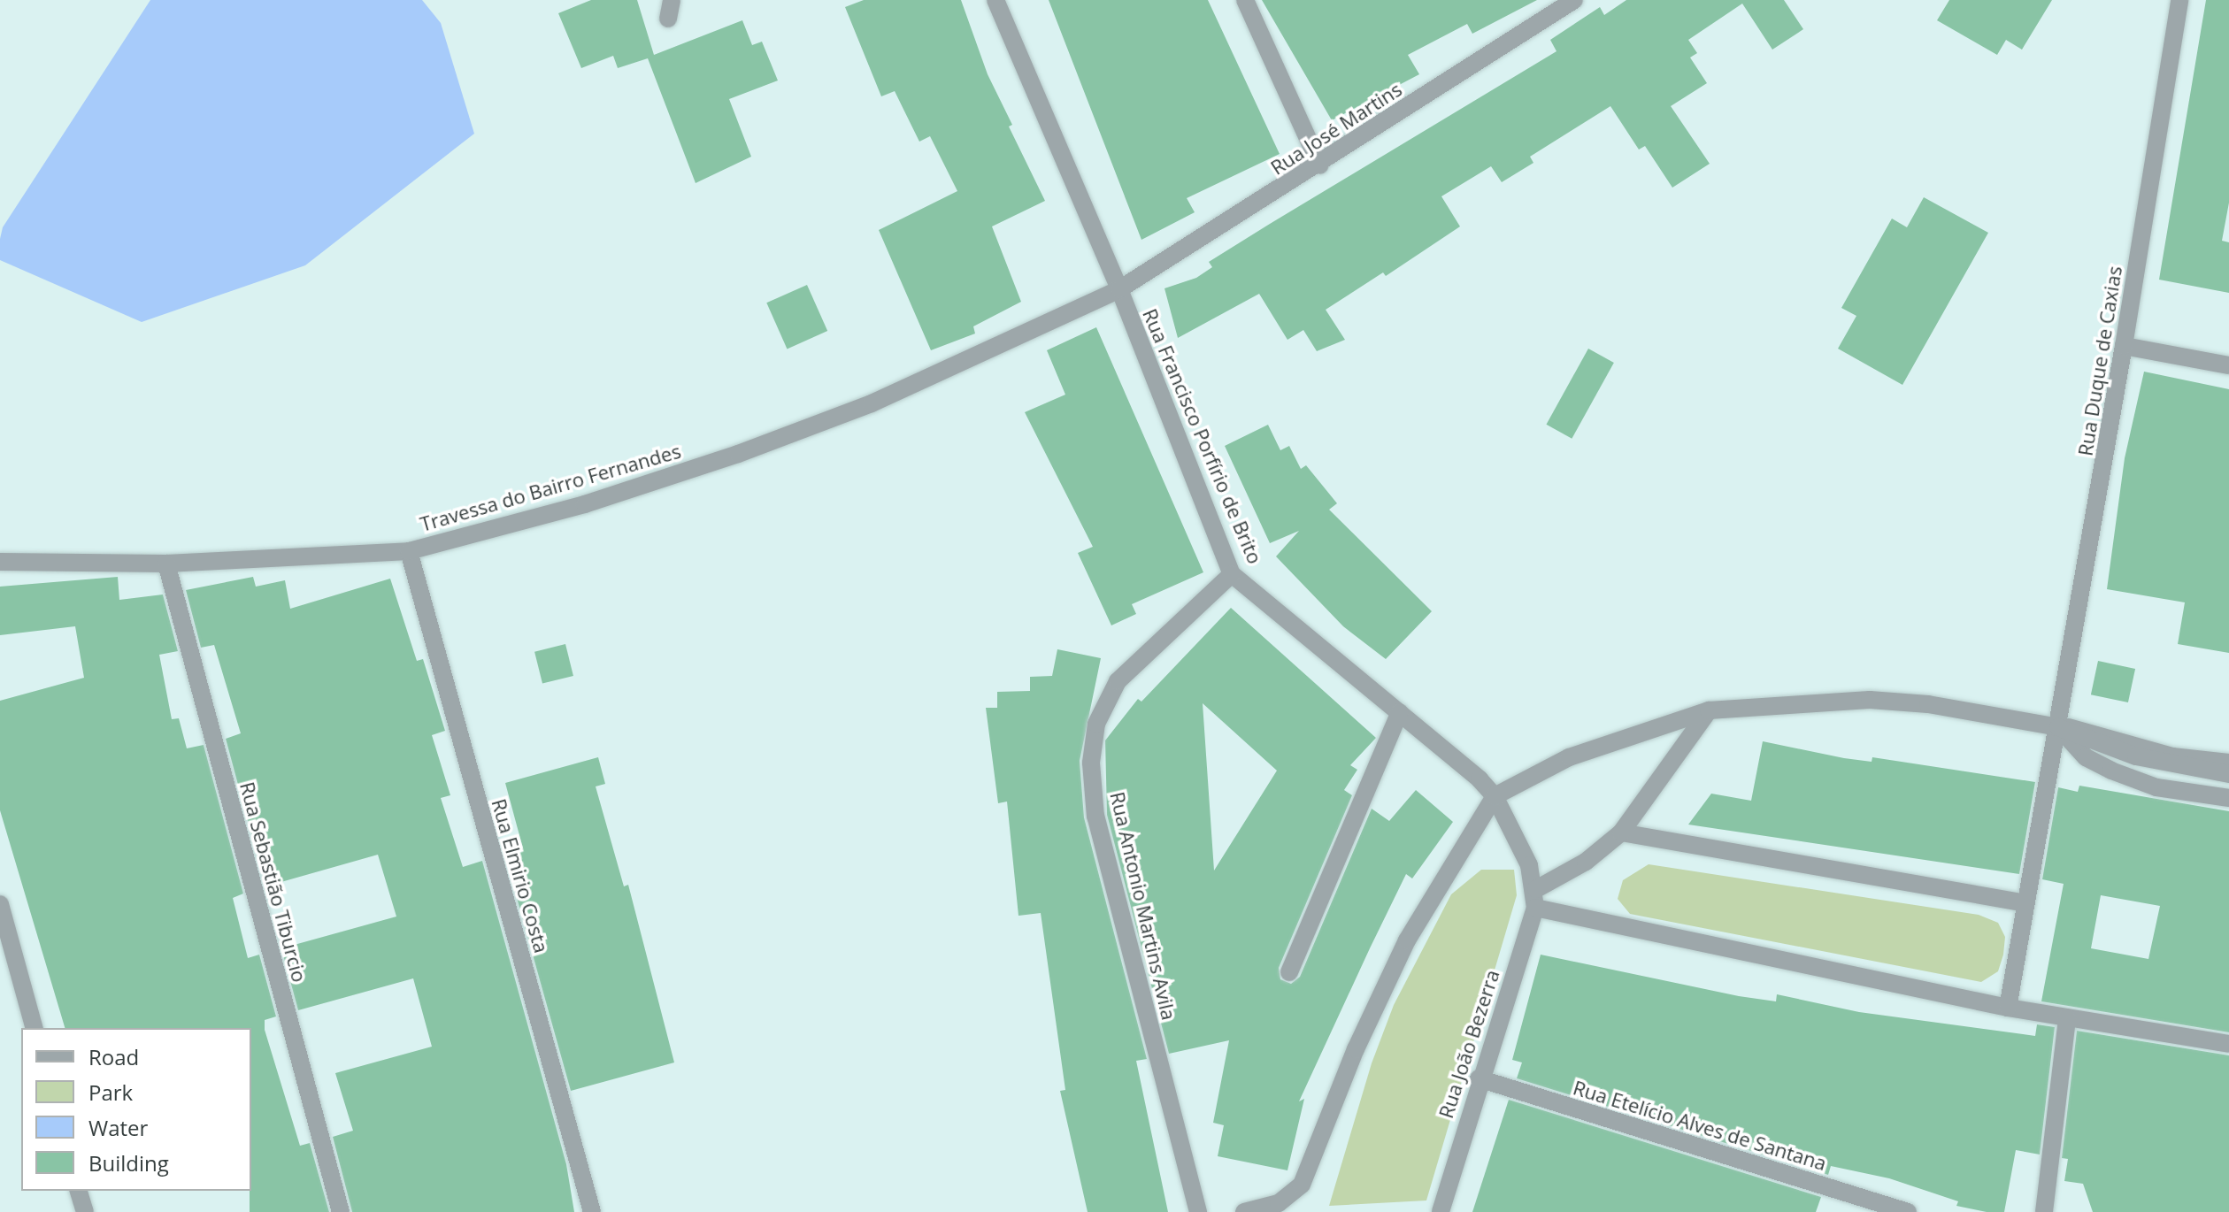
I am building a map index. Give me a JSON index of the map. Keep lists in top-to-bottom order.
{
  "streets": {
    "street": [
      "Rua José Martins",
      "Rua Duque de Caxias",
      "Rua Francisco Porfírio de Brito",
      "Travessa do Bairro Fernandes",
      "Rua Elmirio Costa",
      "Rua Sebastião Tiburcio",
      "Rua Antonio Martins Avila",
      "Rua João Bezerra",
      "Rua Etelício Alves de Santana"
    ]
  },
  "crossings": [
    ["Rua José Martins", "Rua Francisco Porfírio de Brito"],
    ["Rua José Martins", "Travessa do Bairro Fernandes"],
    ["Rua Francisco Porfírio de Brito", "Travessa do Bairro Fernandes"],
    ["Rua Francisco Porfírio de Brito", "Rua Antonio Martins Avila"],
    ["Travessa do Bairro Fernandes", "Rua Elmirio Costa"],
    ["Travessa do Bairro Fernandes", "Rua Sebastião Tiburcio"],
    ["Rua João Bezerra", "Rua Etelício Alves de Santana"]
  ],
  "legend": [
    "Road",
    "Park",
    "Water",
    "Building"
  ]
}
